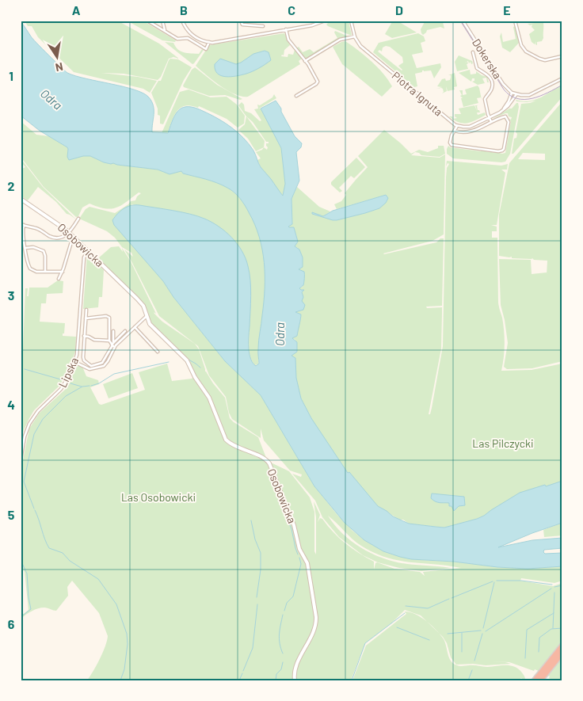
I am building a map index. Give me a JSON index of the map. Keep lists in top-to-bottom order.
{
  "streets": {
    "street": [
      "Dokerska",
      "Piotra Ignuta",
      "Osobowicka",
      "Lipska"
    ]
  },
  "crossings": [
    ["Osobowicka", "Lipska"]
  ],
  "water": ["Odra"],
  "parks": ["Las Pilczycki", "Las Osobowicki"],
  "north": "bottom",
  "grid": {
    "columns": [
      "A",
      "B",
      "C",
      "D",
      "E"
    ],
    "rows": [
      "1",
      "2",
      "3",
      "4",
      "5",
      "6"
    ]
  }
}
